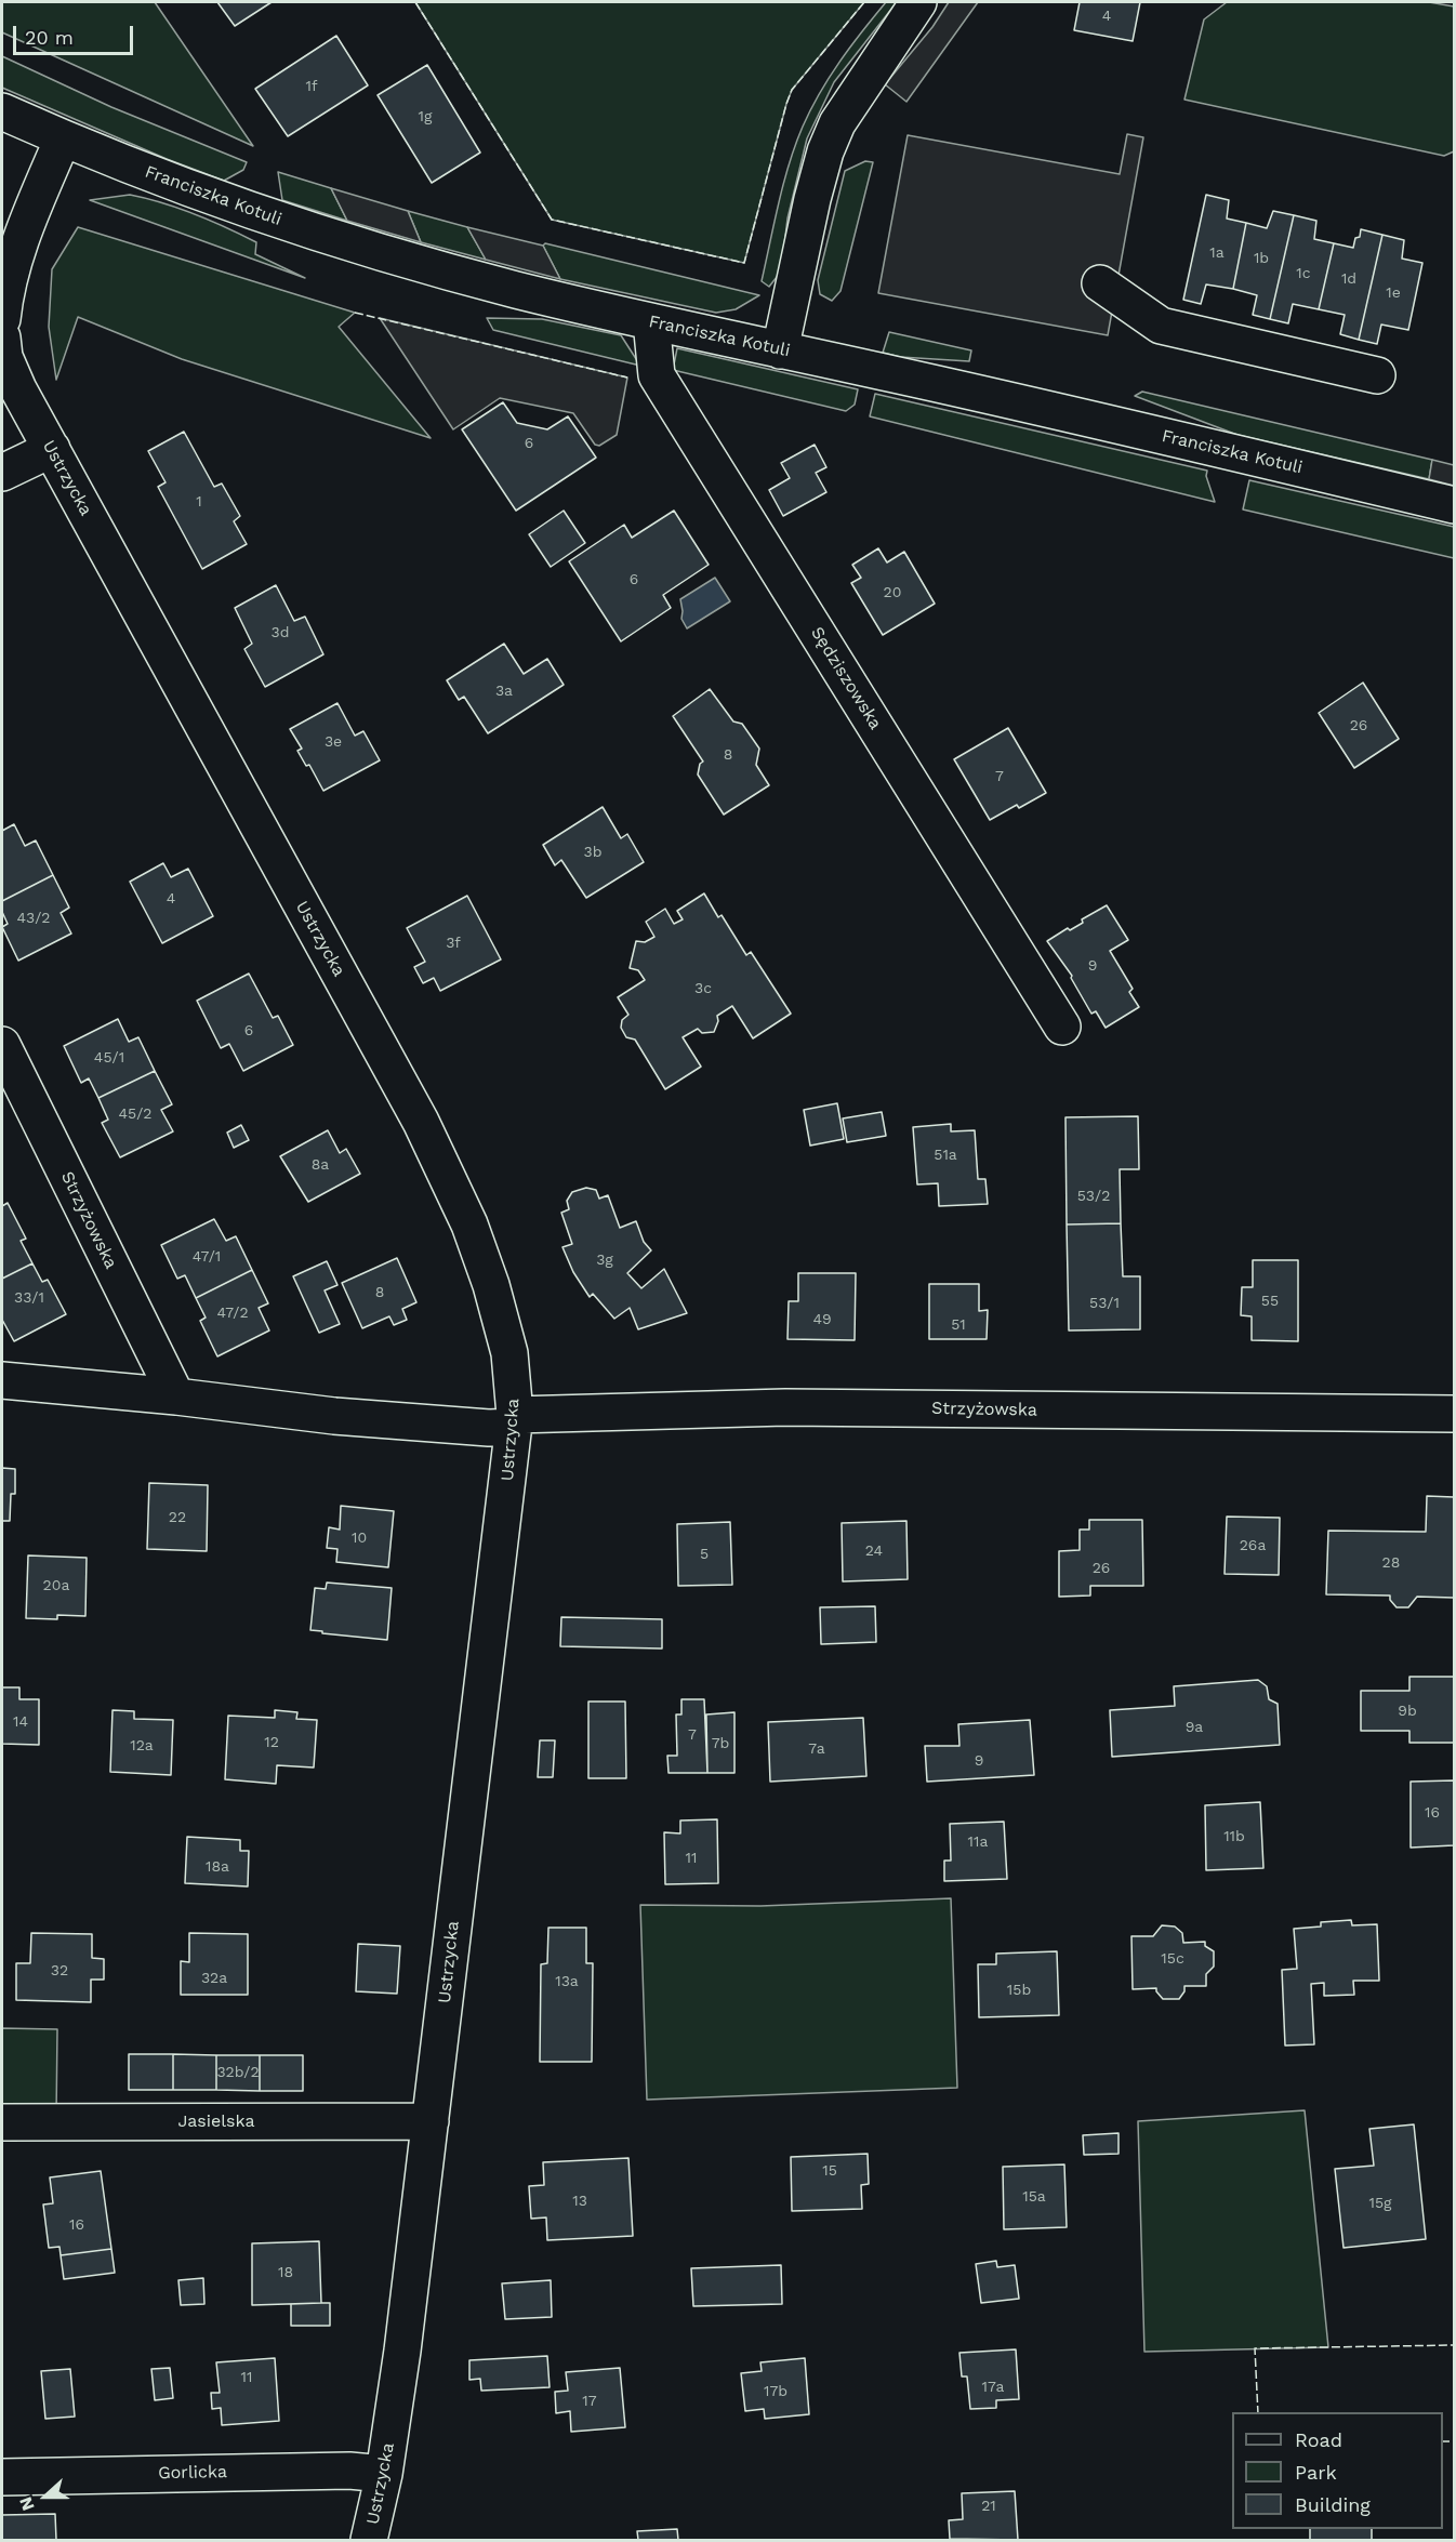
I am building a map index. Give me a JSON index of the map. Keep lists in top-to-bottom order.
{
  "streets": {
    "street": [
      "Franciszka Kotuli",
      "Ustrzycka",
      "Sędziszowska",
      "Strzyżowska",
      "Jasielska",
      "Gorlicka"
    ]
  },
  "crossings": [
    ["Franciszka Kotuli", "Sędziszowska"],
    ["Ustrzycka", "Strzyżowska"],
    ["Ustrzycka", "Jasielska"],
    ["Ustrzycka", "Gorlicka"]
  ],
  "house_numbers": [
    "4",
    "1f",
    "1g",
    "1a",
    "1b",
    "1c",
    "1d",
    "1e",
    "6",
    "1",
    "6",
    "20",
    "3d",
    "3a",
    "26",
    "3e",
    "8",
    "7",
    "3b",
    "4",
    "43/2",
    "3f",
    "9",
    "3c",
    "6",
    "45/1",
    "45/2",
    "51a",
    "8a",
    "53/2",
    "47/1",
    "3g",
    "8",
    "33/1",
    "55",
    "53/1",
    "47/2",
    "49",
    "51",
    "22",
    "10",
    "26a",
    "24",
    "5",
    "28",
    "26",
    "20a",
    "9b",
    "14",
    "9a",
    "7",
    "12",
    "7b",
    "12a",
    "7a",
    "9",
    "16",
    "11b",
    "11a",
    "11",
    "18a",
    "15c",
    "32",
    "32a",
    "13a",
    "15b",
    "32b/2",
    "15",
    "15a",
    "13",
    "15g",
    "16",
    "18",
    "11",
    "17a",
    "17b",
    "17",
    "21"
  ],
  "legend": ["Road", "Park", "Building"],
  "scale_bar": "20 m",
  "north": "left"
}
